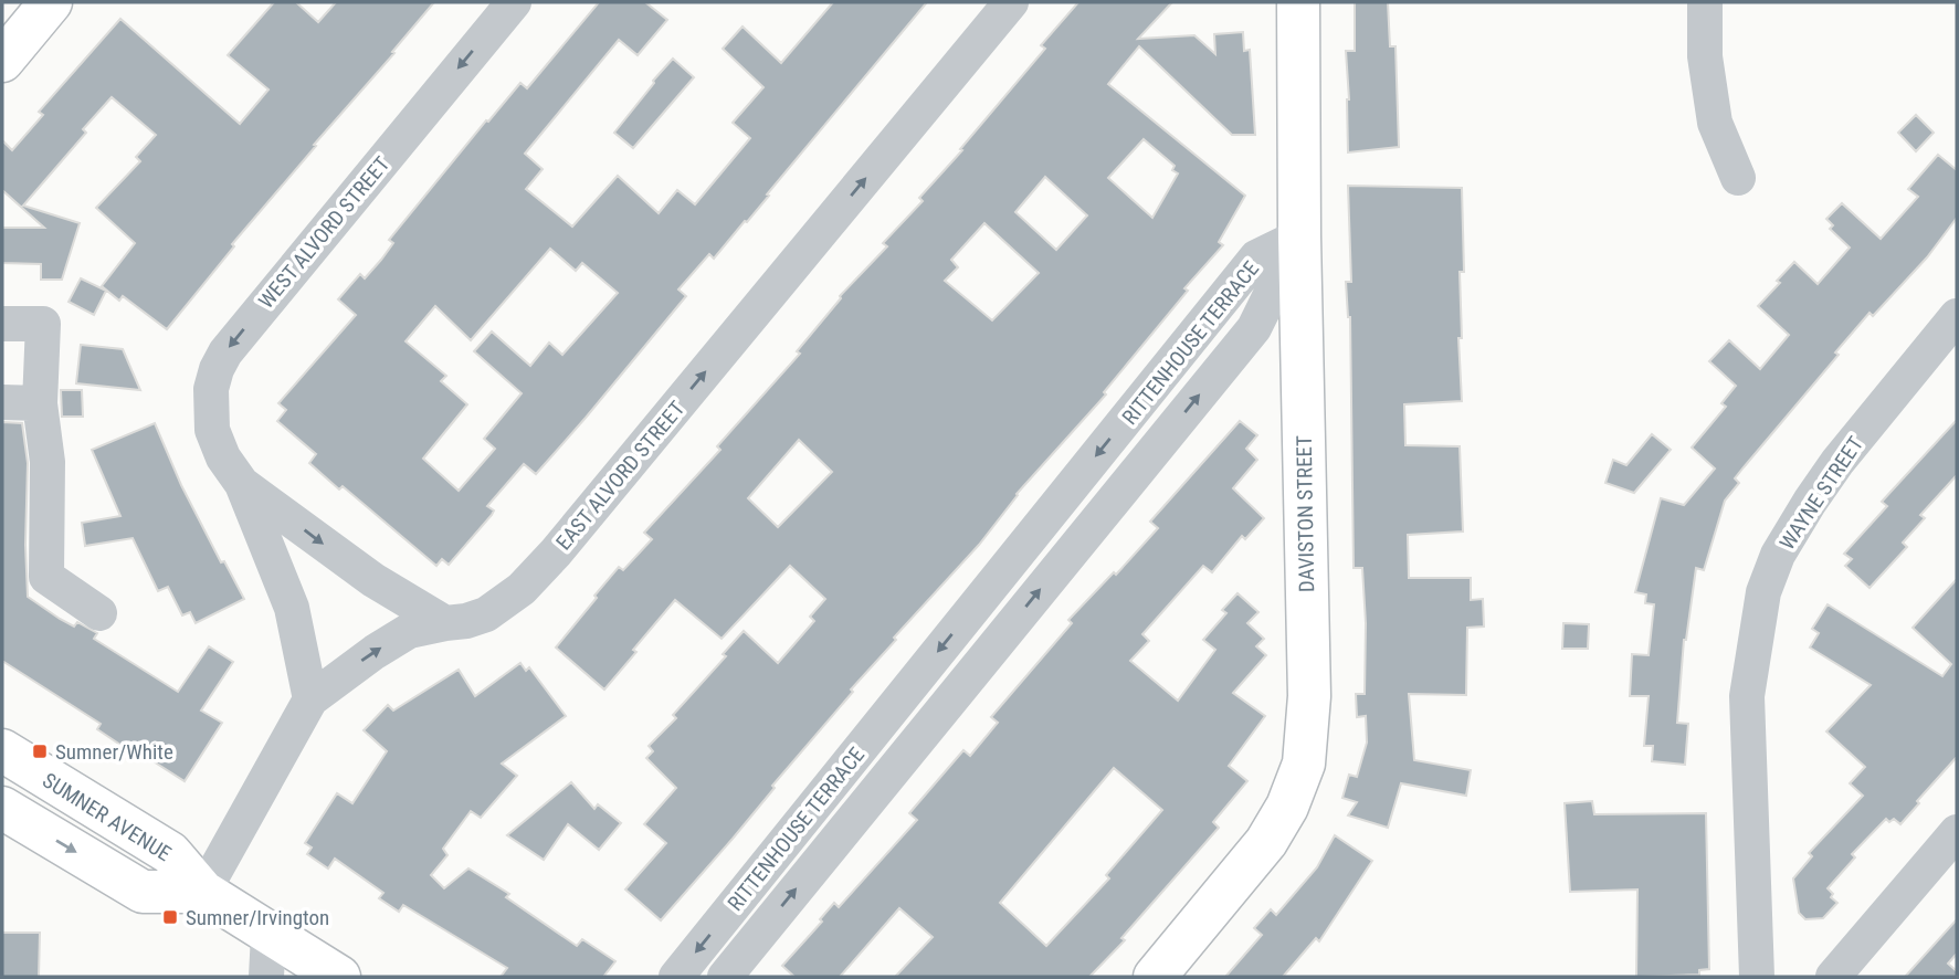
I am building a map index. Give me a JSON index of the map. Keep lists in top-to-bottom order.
{
  "streets": {
    "main road": ["DAVISTON STREET", "SUMNER AVENUE"],
    "street": [
      "WEST ALVORD STREET",
      "RITTENHOUSE TERRACE",
      "EAST ALVORD STREET",
      "WAYNE STREET"
    ]
  },
  "crossings": [
    ["WEST ALVORD STREET", "EAST ALVORD STREET"],
    ["RITTENHOUSE TERRACE", "DAVISTON STREET"],
    ["EAST ALVORD STREET", "SUMNER AVENUE"]
  ],
  "one_way": ["EAST ALVORD STREET"],
  "places": {
    "transit": ["Sumner/White", "Sumner/Irvington"]
  }
}
